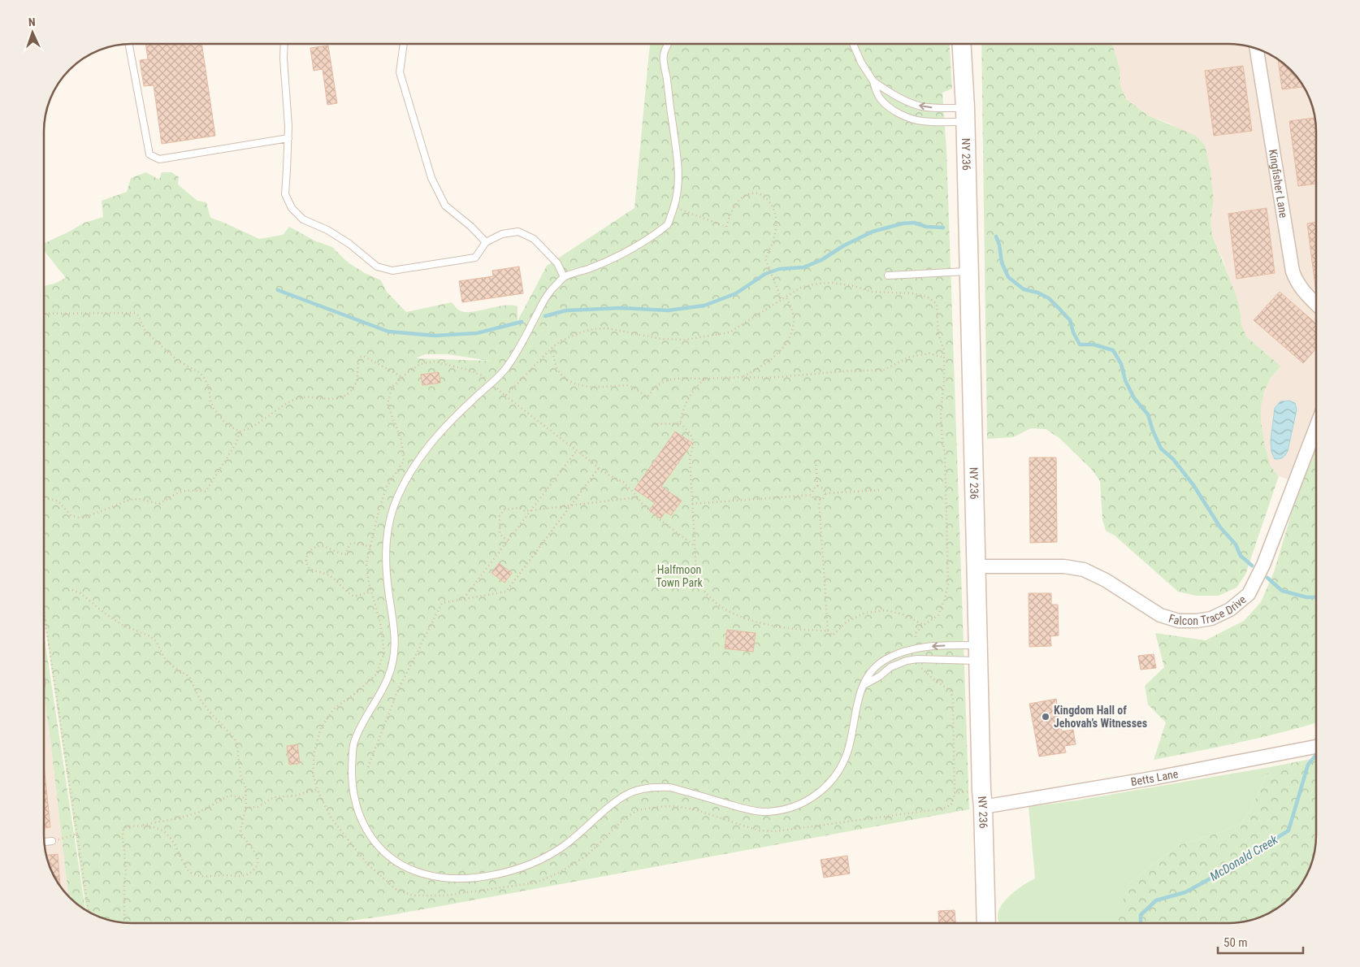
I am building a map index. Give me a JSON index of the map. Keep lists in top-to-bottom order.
{
  "streets": {
    "main road": ["NY 236"],
    "street": ["Kingfisher Lane", "Falcon Trace Drive", "Betts Lane"]
  },
  "crossings": [
    ["NY 236", "Falcon Trace Drive"],
    ["NY 236", "Betts Lane"]
  ],
  "water": ["McDonald Creek"],
  "parks": ["Halfmoon Town Park"],
  "places": ["Kingdom Hall of Jehovah’s Witnesses"],
  "scale_bar": "50 m",
  "north": "top"
}
